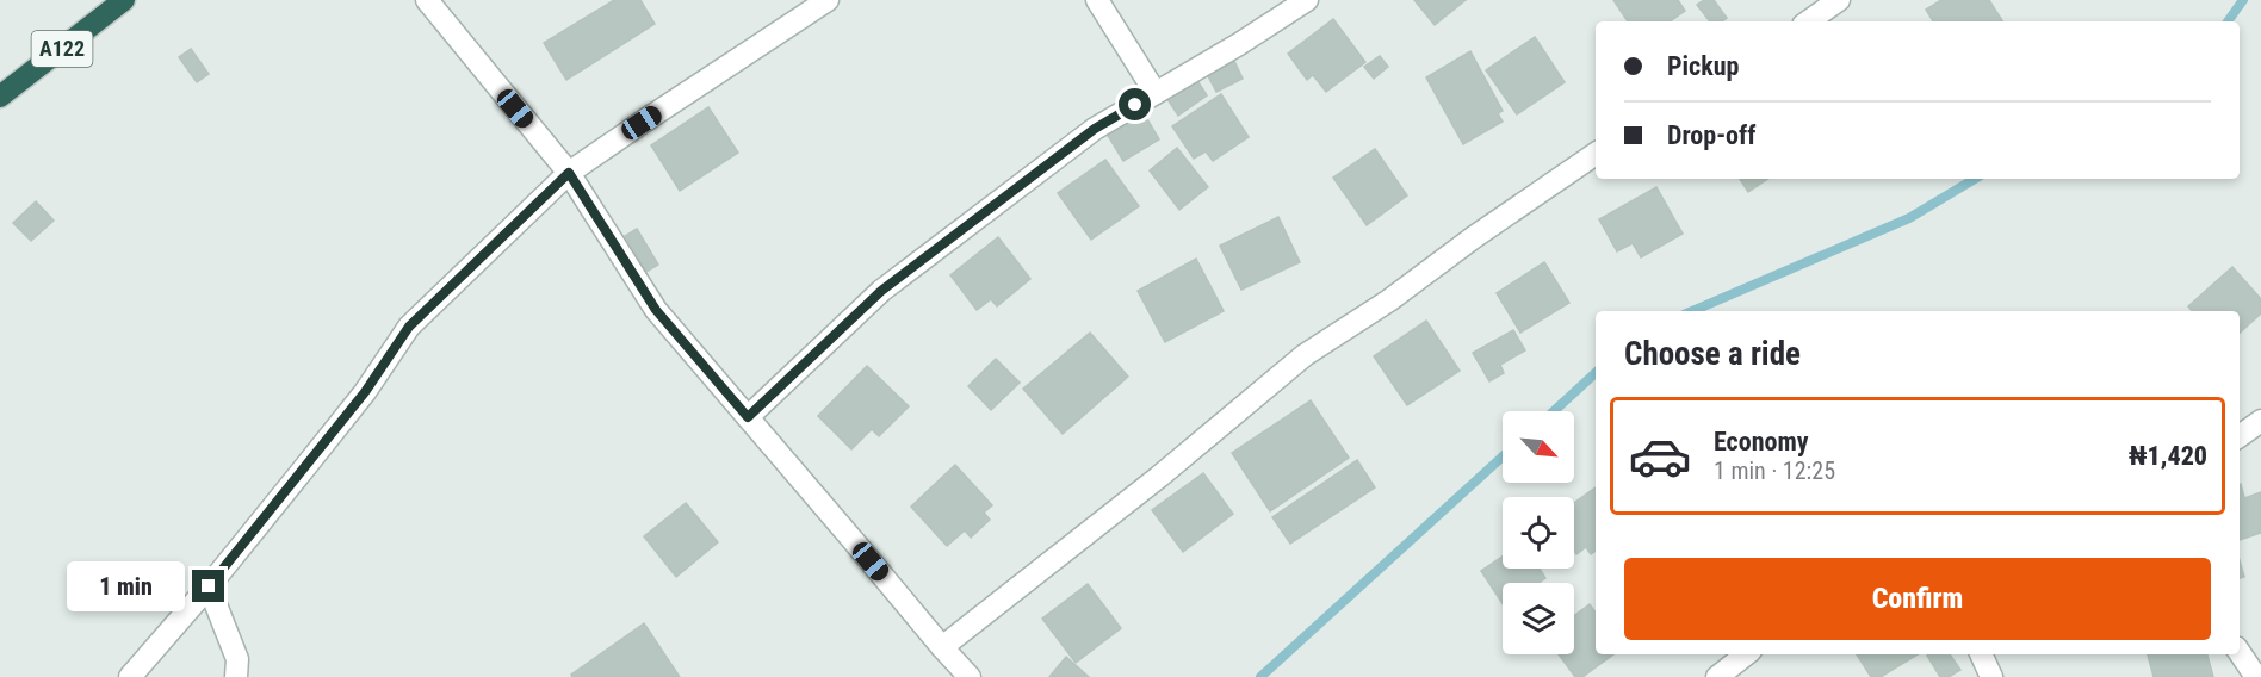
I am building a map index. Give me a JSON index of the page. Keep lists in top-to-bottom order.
{
  "streets": {
    "highway": ["A122"]
  },
  "north": "bottom right",
  "page": {
    "banner": ["Pickup", "Drop-off"],
    "heading": "Choose a ride",
    "list": [
      {
        "name": "Economy",
        "note": "1 min · 12:25",
        "value": "₦1,420"
      }
    ],
    "buttons": "Confirm",
    "bubble": "1 min"
  }
}
